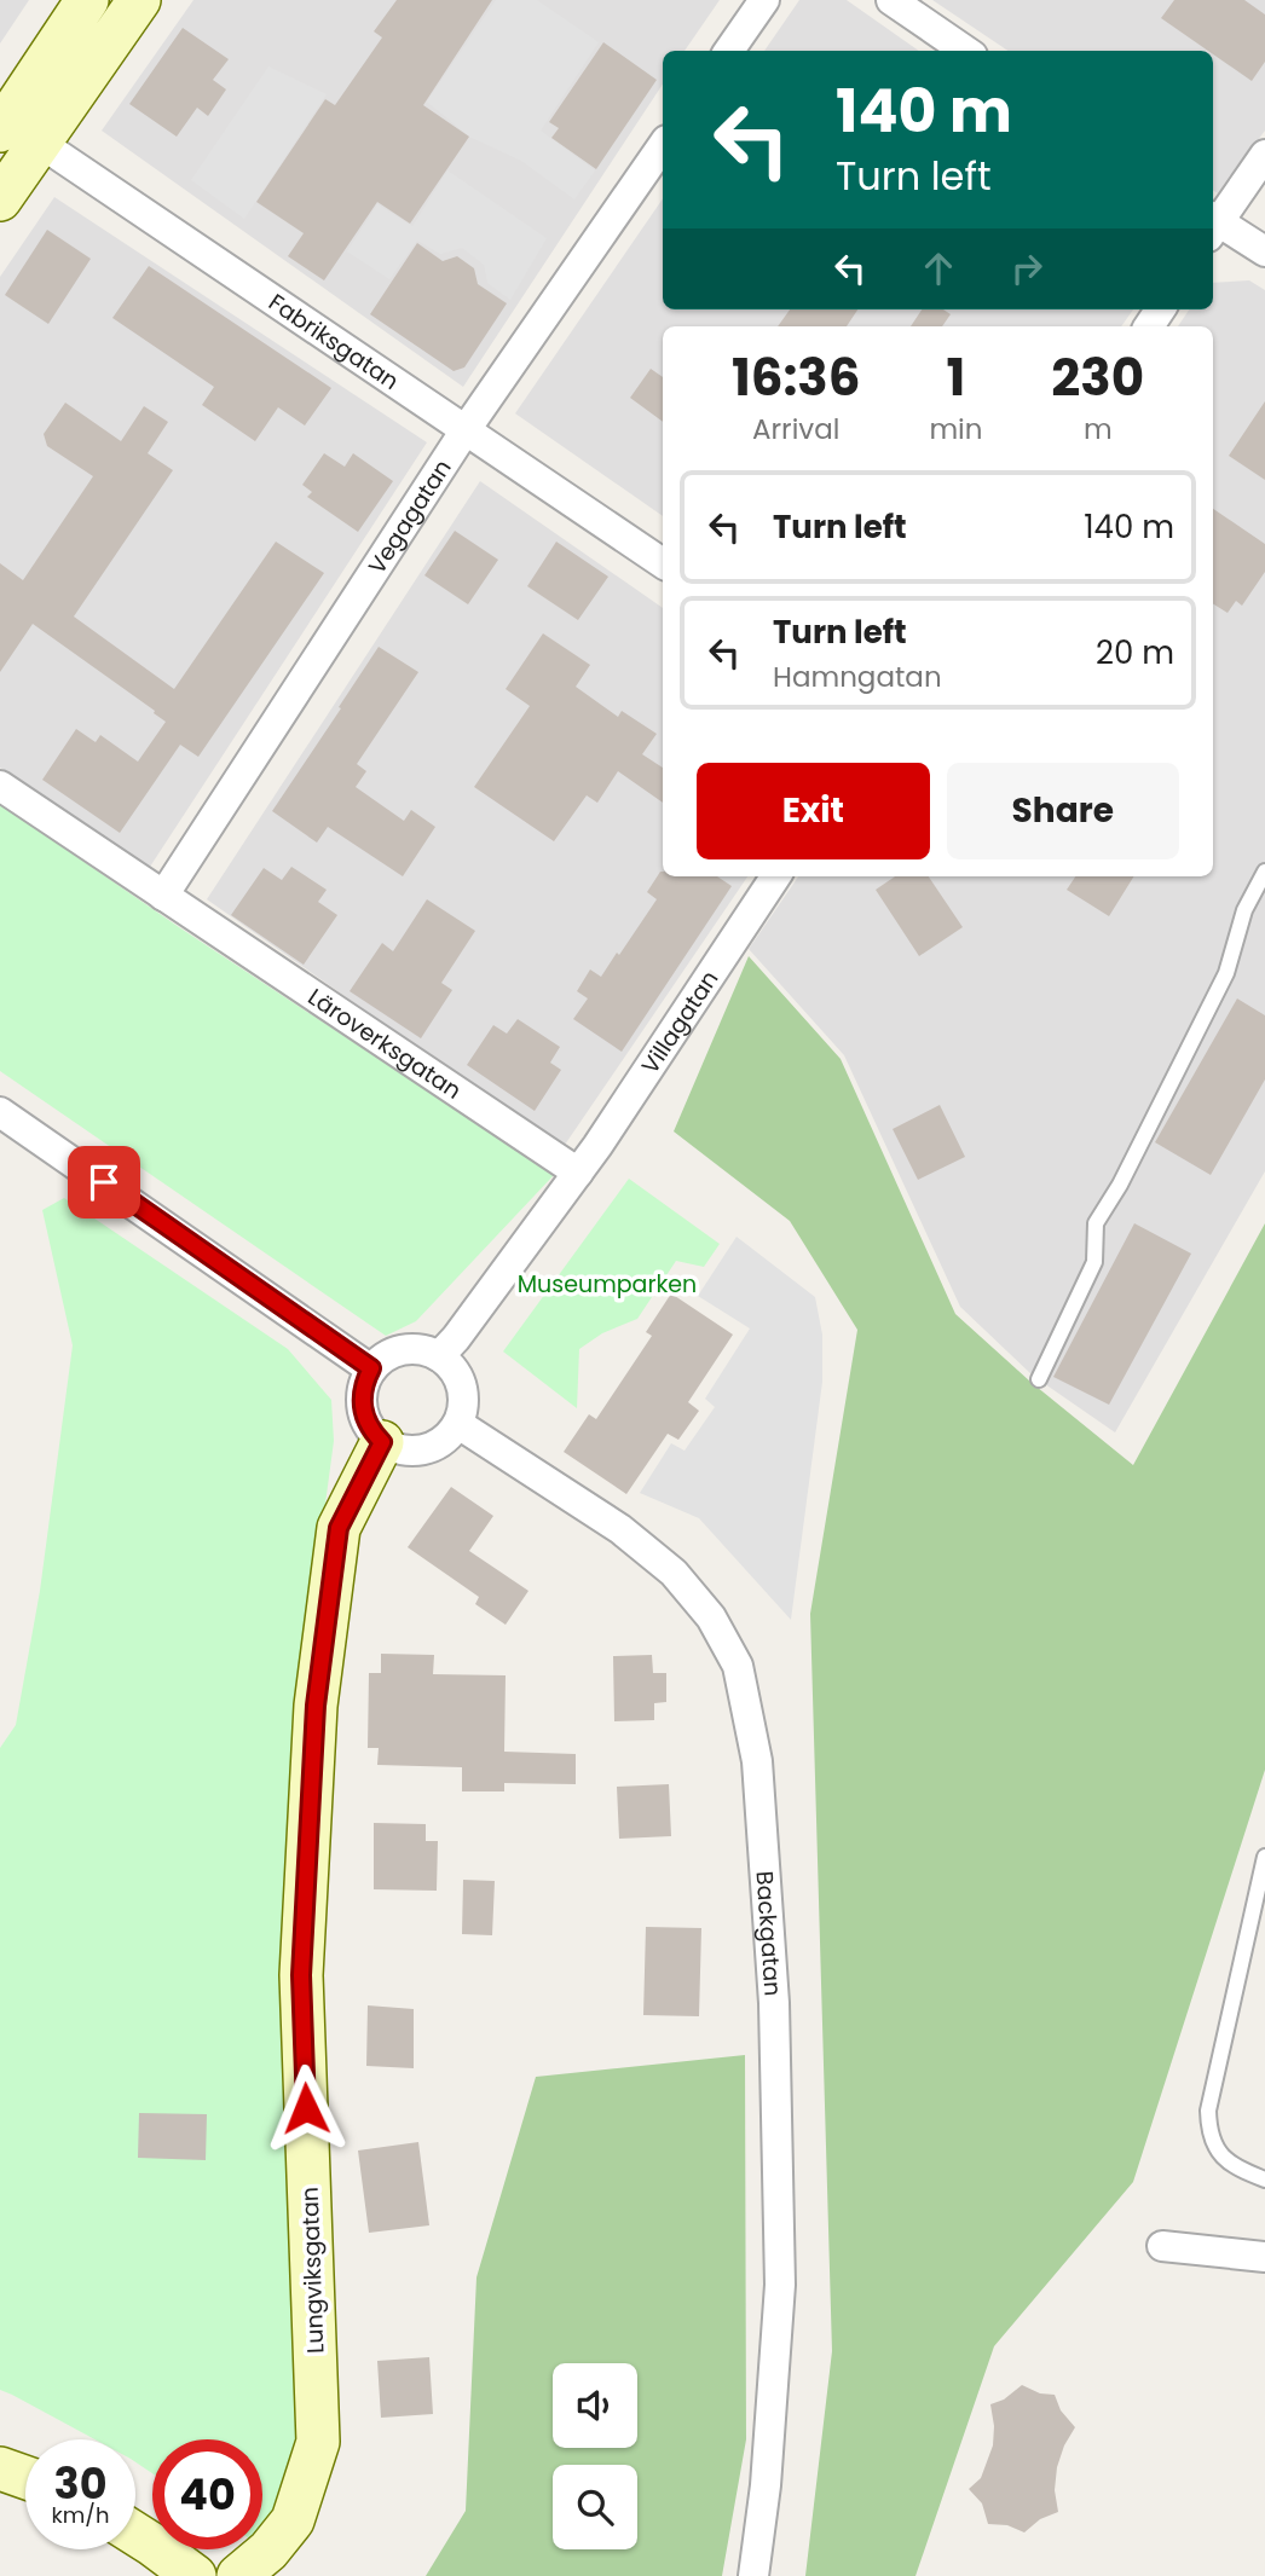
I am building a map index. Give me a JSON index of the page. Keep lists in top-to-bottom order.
{
  "streets": {
    "street": [
      "Fabriksgatan",
      "Vegagatan",
      "Villagatan",
      "Läroverksgatan",
      "Backgatan",
      "Lungviksgatan"
    ]
  },
  "crossings": [
    ["Fabriksgatan", "Vegagatan"],
    ["Vegagatan", "Läroverksgatan"],
    ["Villagatan", "Läroverksgatan"],
    ["Backgatan", "Lungviksgatan"]
  ],
  "parks": ["Museumparken"],
  "page": {
    "turn": ["140 m", "Turn left"],
    "eta": [
      "16:36",
      "Arrival",
      "1",
      "min",
      "230",
      "m"
    ],
    "list": [
      {
        "name": "Turn left",
        "value": "140 m"
      },
      {
        "name": "Turn left",
        "note": "Hamngatan",
        "value": "20 m"
      }
    ],
    "buttons": ["Exit", "Share"],
    "speed": "30 km/h",
    "limit": "40"
  }
}
